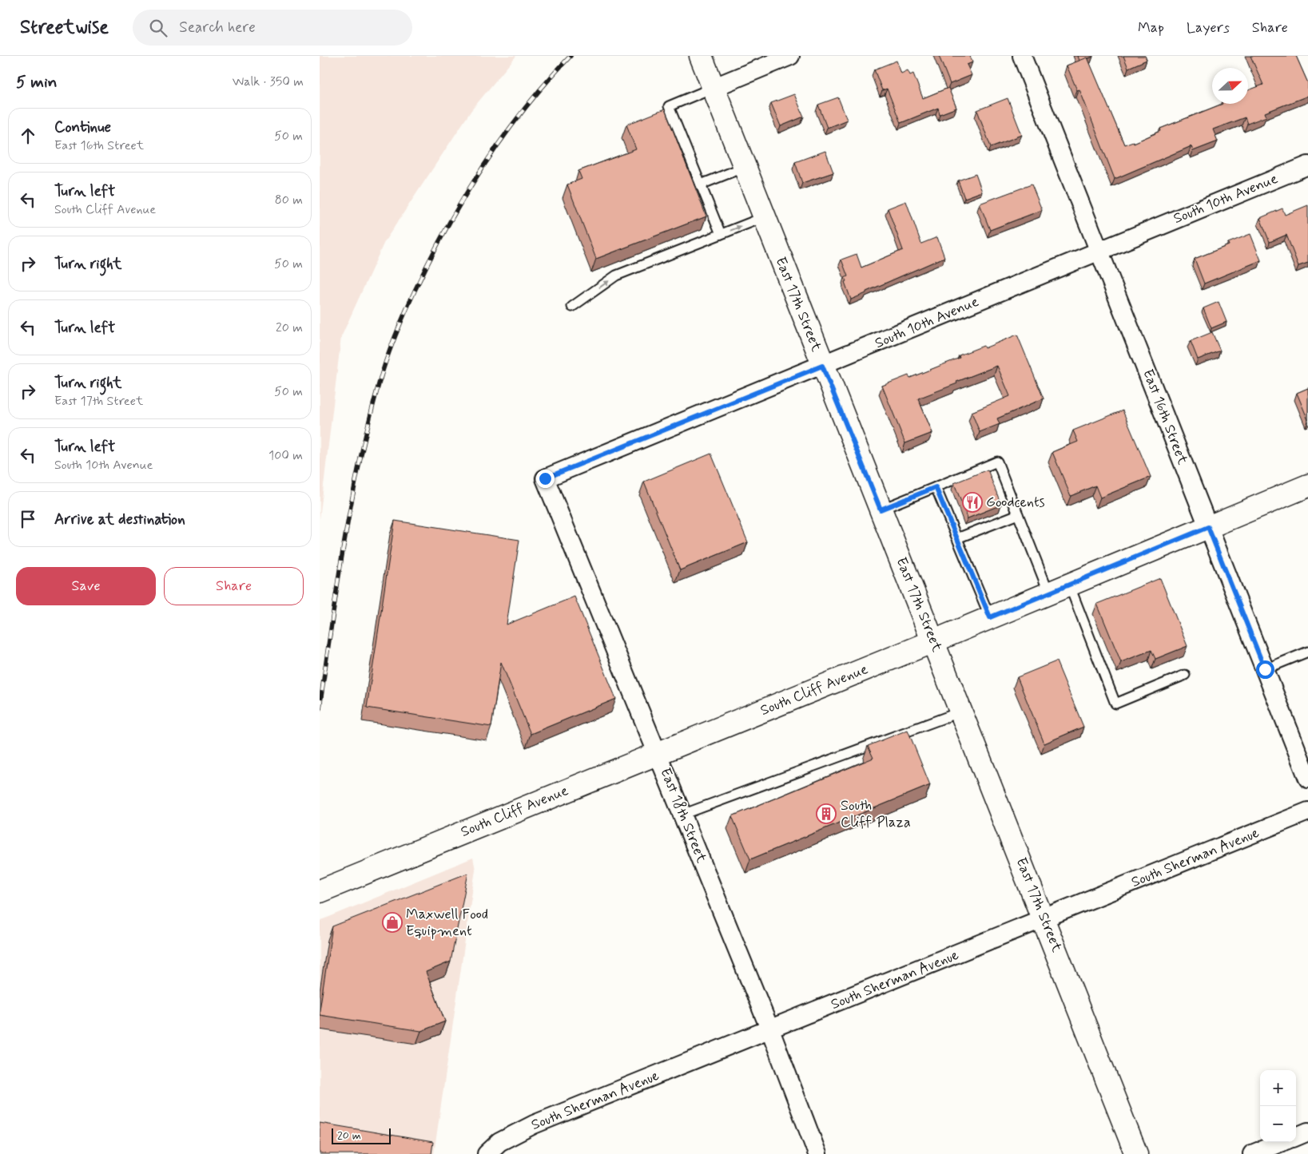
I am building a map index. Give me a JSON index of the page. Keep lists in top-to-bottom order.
{
  "streets": {
    "street": [
      "South 10th Avenue",
      "East 17th Street",
      "East 16th Street",
      "South Cliff Avenue",
      "East 18th Street",
      "South Sherman Avenue"
    ]
  },
  "crossings": [
    ["South 10th Avenue", "East 17th Street"],
    ["South 10th Avenue", "East 16th Street"],
    ["South 10th Avenue", "East 18th Street"],
    ["East 17th Street", "South Cliff Avenue"],
    ["East 17th Street", "South Sherman Avenue"],
    ["East 16th Street", "South Cliff Avenue"],
    ["South Cliff Avenue", "East 18th Street"],
    ["East 18th Street", "South Sherman Avenue"]
  ],
  "places": {
    "restaurant": ["Goodcents"],
    "building": ["South Cliff Plaza"],
    "shop": ["Maxwell Food Equipment"]
  },
  "scale_bar": "20 m",
  "north": "right",
  "page": {
    "header": "Streetwise",
    "search": "Search here",
    "nav": ["Map", "Layers", "Share"],
    "heading": ["5 min", "Walk · 350 m"],
    "list": [
      ["Continue", "East 16th Street", "50 m"],
      ["Turn left", "South Cliff Avenue", "80 m"],
      ["Turn right", "50 m"],
      ["Turn left", "20 m"],
      ["Turn right", "East 17th Street", "50 m"],
      ["Turn left", "South 10th Avenue", "100 m"],
      "Arrive at destination"
    ],
    "buttons": ["Save", "Share"],
    "map_buttons": ["+", "−"],
    "scale": "20 m"
  }
}
